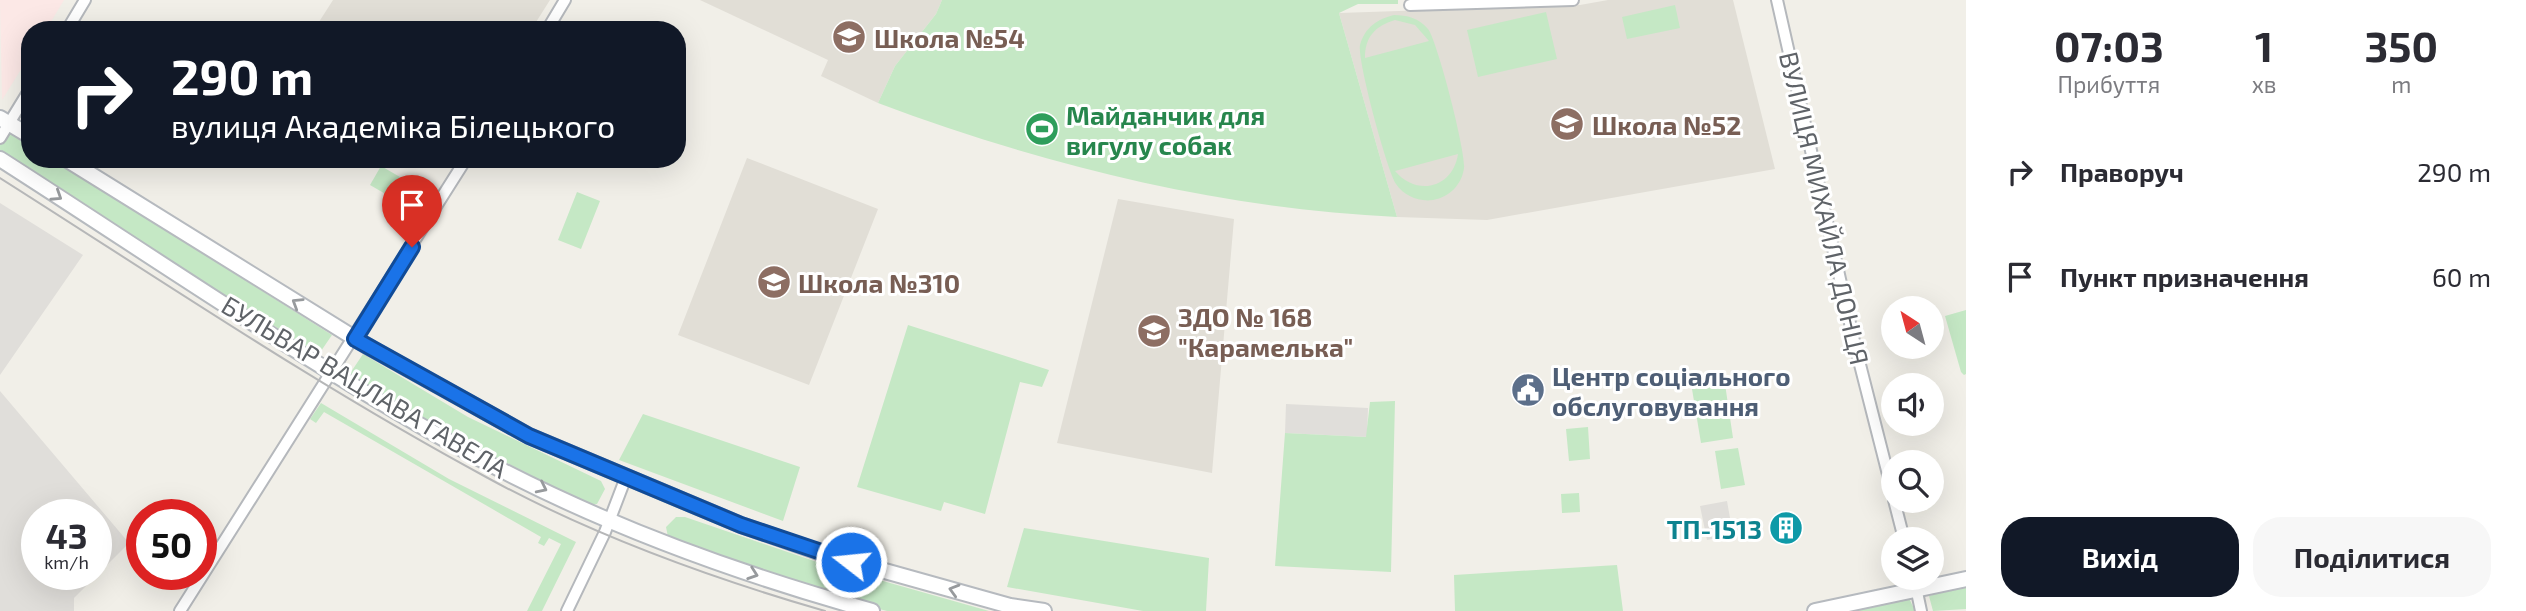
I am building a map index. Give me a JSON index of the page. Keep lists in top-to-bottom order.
{
  "streets": {
    "main road": ["БУЛЬВАР ВАЦЛАВА ГАВЕЛА"],
    "street": ["ВУЛИЦЯ МИХАЙЛА ДОНЦЯ"]
  },
  "places": {
    "school or university": [
      "Школа №54",
      "Школа №52",
      "Школа №310",
      "ЗДО № 168 \"Карамелька\""
    ],
    "sports": ["Майданчик для вигулу собак"],
    "public building": ["Центр соціального обслуговування"],
    "building": ["ТП-1513"]
  },
  "north": "top left",
  "page": {
    "eta": [
      "07:03",
      "Прибуття",
      "1",
      "хв",
      "350",
      "m"
    ],
    "turn": ["290 m", "вулиця Академіка Білецького"],
    "list": [
      {
        "name": "Праворуч",
        "value": "290 m"
      },
      {
        "name": "Пункт призначення",
        "value": "60 m"
      }
    ],
    "speed": "43 km/h",
    "limit": "50",
    "buttons": ["Вихід", "Поділитися"]
  }
}
